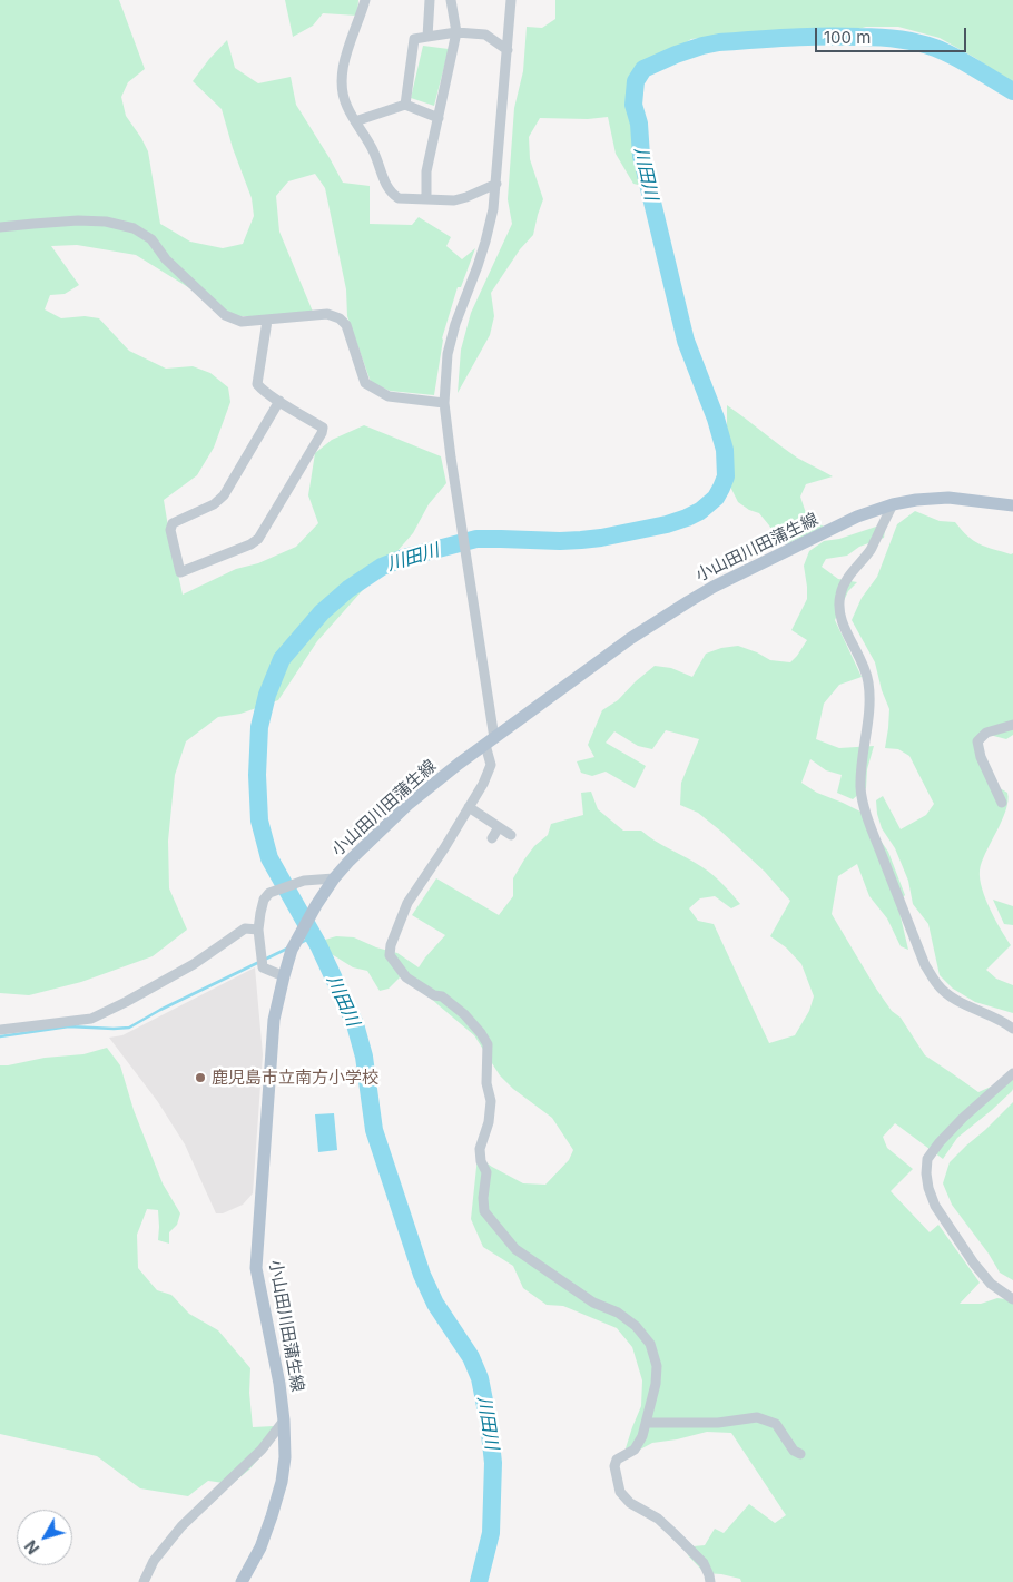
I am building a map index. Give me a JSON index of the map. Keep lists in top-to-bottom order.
{
  "streets": {
    "main road": ["小山田川田蒲生線"]
  },
  "water": ["川田川"],
  "places": ["鹿児島市立南方小学校"],
  "scale_bar": "100 m",
  "north": "bottom left"
}
